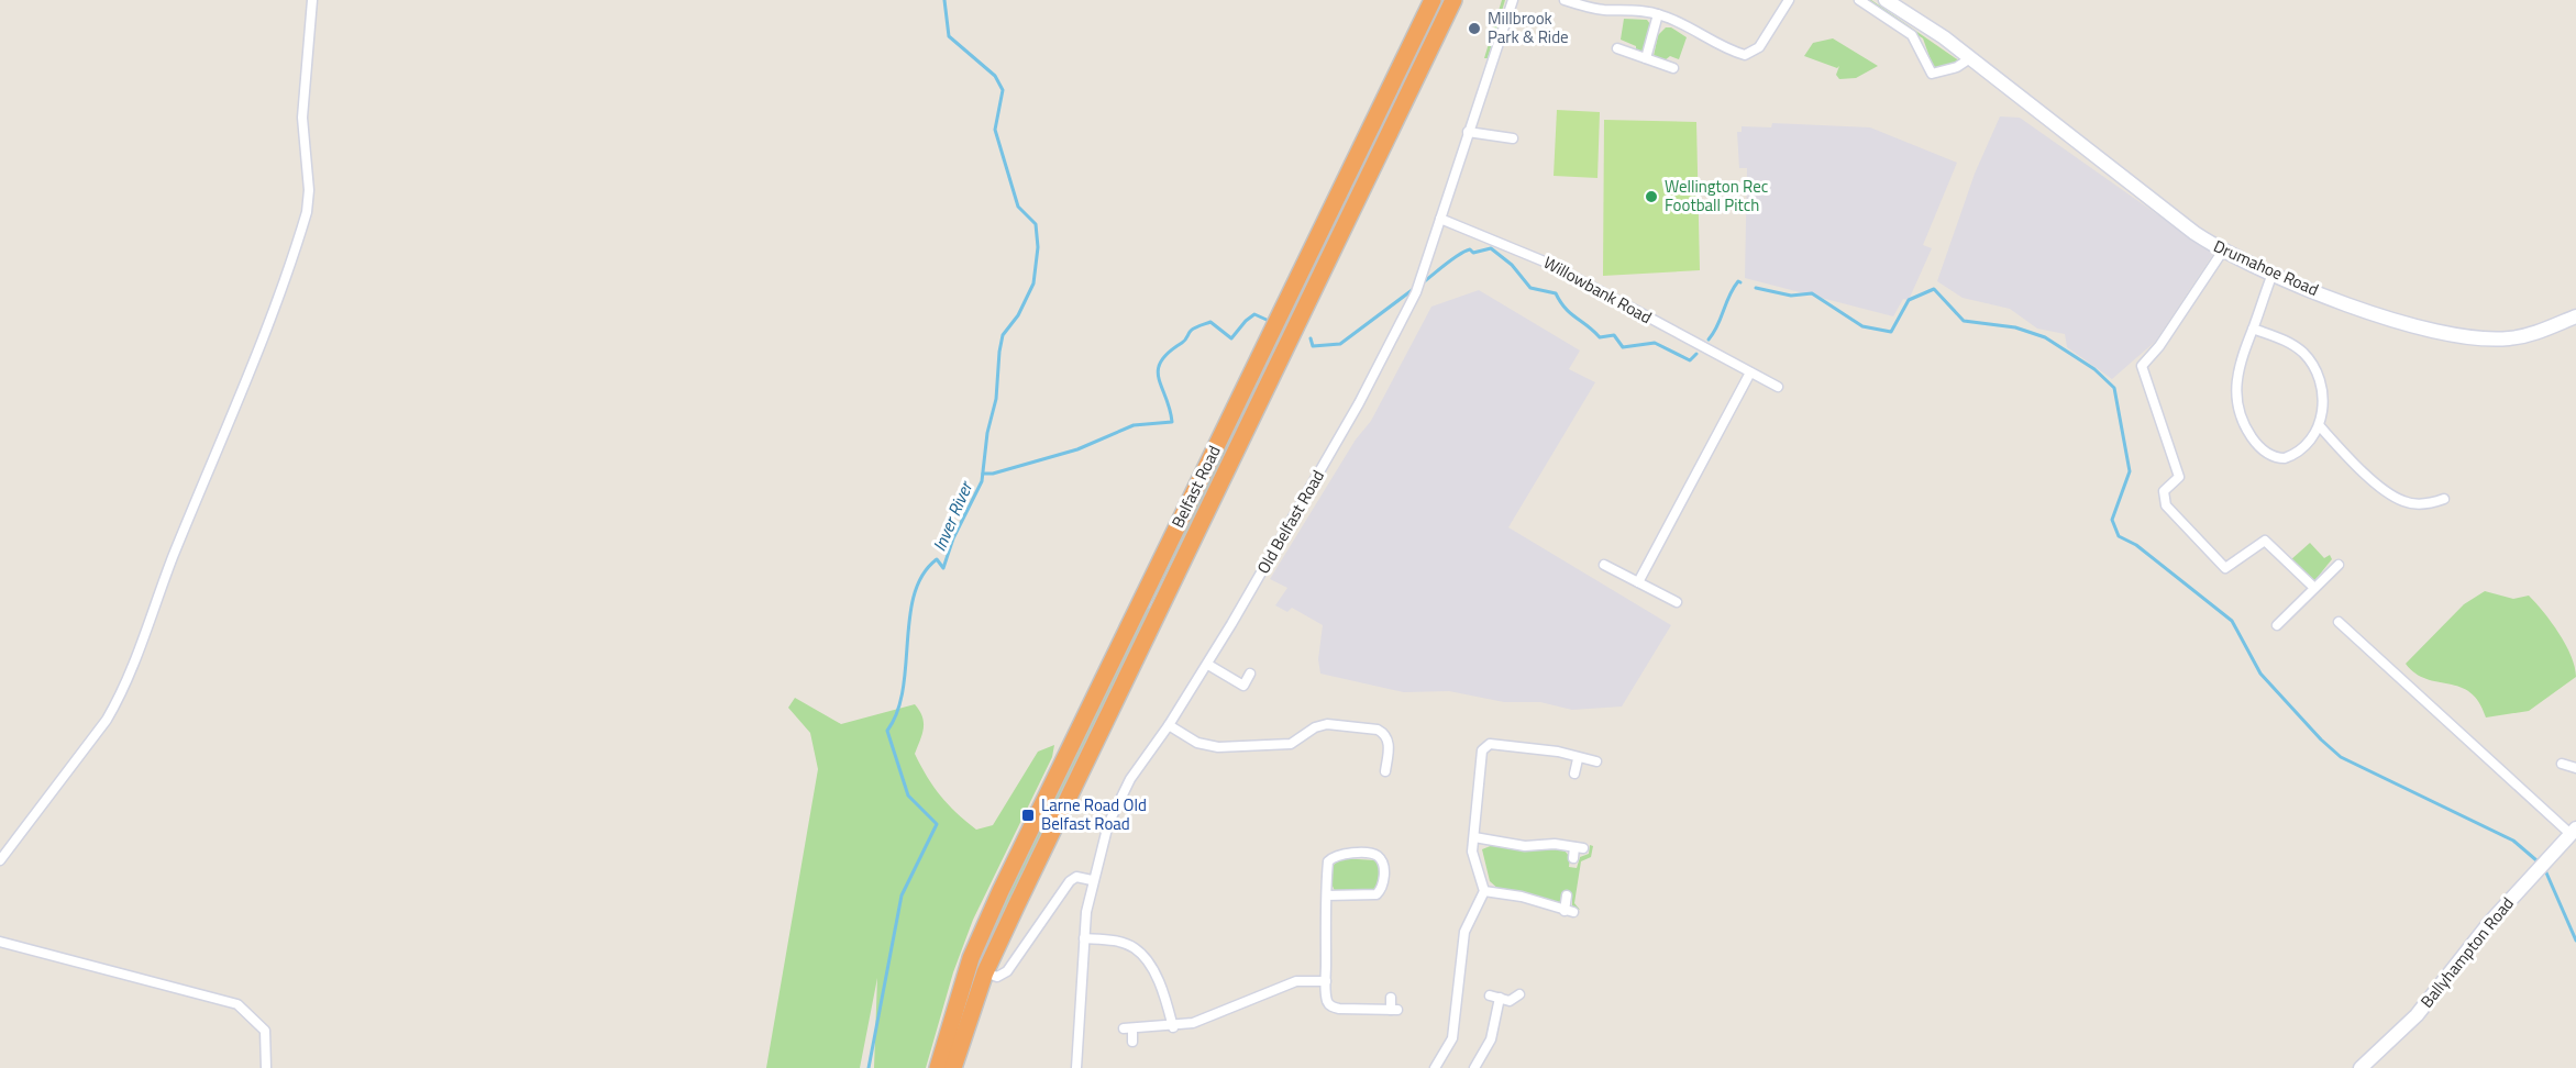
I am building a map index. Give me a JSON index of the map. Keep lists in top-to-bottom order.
{
  "streets": {
    "highway": ["Belfast Road"],
    "main road": ["Drumahoe Road", "Ballyhampton Road"],
    "street": ["Willowbank Road", "Old Belfast Road"]
  },
  "crossings": [
    ["Willowbank Road", "Old Belfast Road"]
  ],
  "water": ["Inver River"],
  "places": {
    "other": ["Millbrook Park & Ride", "Wellington Rec Football Pitch"],
    "transit": ["Larne Road Old Belfast Road"]
  }
}
